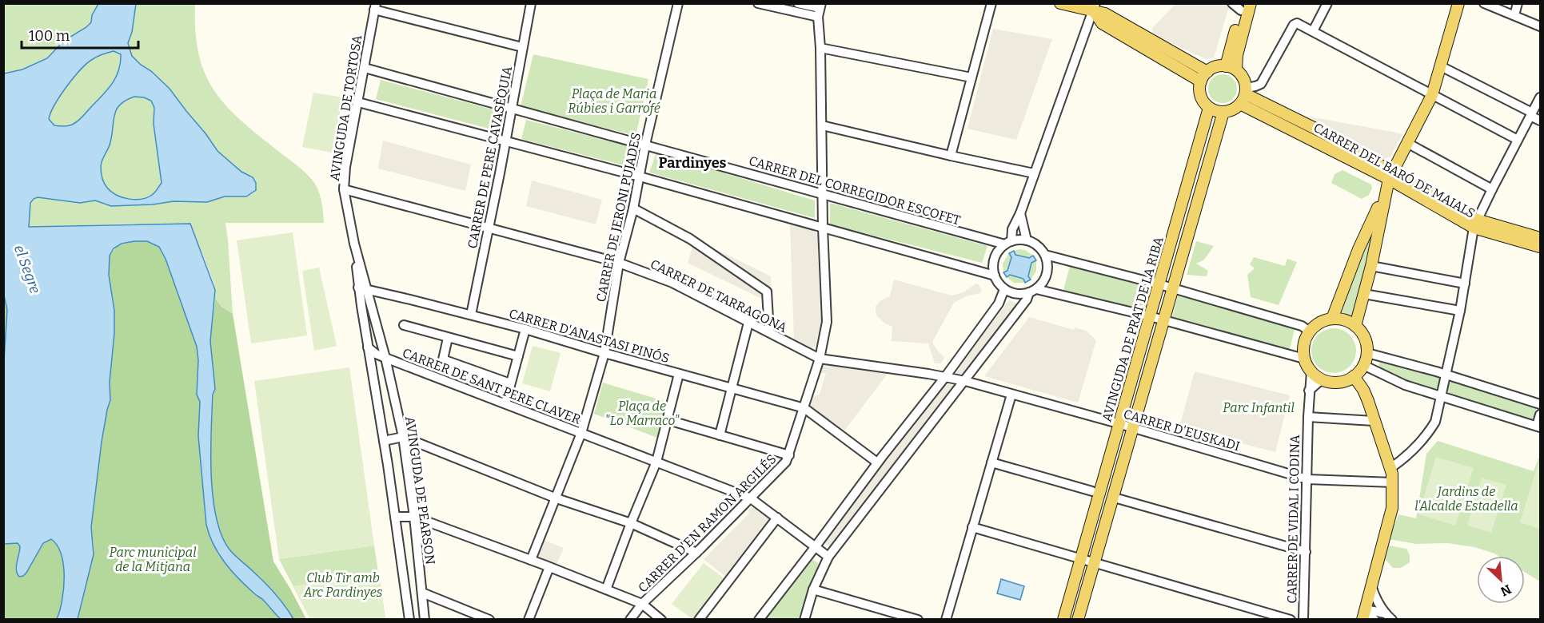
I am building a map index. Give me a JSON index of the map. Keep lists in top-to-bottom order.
{
  "streets": {
    "main road": ["CARRER DEL BARÓ DE MAIALS", "AVINGUDA DE PRAT DE LA RIBA"],
    "street": [
      "AVINGUDA DE TORTOSA",
      "CARRER DE PERE CAVASÈQUIA",
      "CARRER DEL CORREGIDOR ESCOFET",
      "CARRER DE JERONI PUJADES",
      "CARRER DE TARRAGONA",
      "CARRER D'ANASTASI PINÓS",
      "CARRER DE SANT PERE CLAVER",
      "CARRER D'EUSKADI",
      "AVINGUDA DE PEARSON",
      "CARRER DE VIDAL I CODINA",
      "CARRER D'EN RAMON ARGILÉS"
    ]
  },
  "crossings": [
    ["AVINGUDA DE TORTOSA", "CARRER DEL CORREGIDOR ESCOFET"],
    ["AVINGUDA DE TORTOSA", "CARRER DE TARRAGONA"],
    ["AVINGUDA DE TORTOSA", "CARRER D'ANASTASI PINÓS"],
    ["AVINGUDA DE TORTOSA", "AVINGUDA DE PEARSON"],
    ["CARRER DE PERE CAVASÈQUIA", "CARRER DEL CORREGIDOR ESCOFET"],
    ["CARRER DE PERE CAVASÈQUIA", "CARRER DE TARRAGONA"],
    ["CARRER DE PERE CAVASÈQUIA", "CARRER D'ANASTASI PINÓS"],
    ["CARRER DEL BARÓ DE MAIALS", "AVINGUDA DE PRAT DE LA RIBA"],
    ["CARRER DEL CORREGIDOR ESCOFET", "CARRER DE JERONI PUJADES"],
    ["CARRER DEL CORREGIDOR ESCOFET", "CARRER D'EN RAMON ARGILÉS"],
    ["CARRER DE JERONI PUJADES", "CARRER DE TARRAGONA"],
    ["CARRER DE JERONI PUJADES", "CARRER D'ANASTASI PINÓS"],
    ["CARRER DE JERONI PUJADES", "CARRER DE SANT PERE CLAVER"],
    ["CARRER DE TARRAGONA", "CARRER D'EUSKADI"],
    ["CARRER DE TARRAGONA", "CARRER D'EN RAMON ARGILÉS"],
    ["AVINGUDA DE PRAT DE LA RIBA", "CARRER D'EUSKADI"],
    ["CARRER D'ANASTASI PINÓS", "AVINGUDA DE PEARSON"],
    ["CARRER D'ANASTASI PINÓS", "CARRER D'EN RAMON ARGILÉS"],
    ["CARRER DE SANT PERE CLAVER", "AVINGUDA DE PEARSON"],
    ["CARRER DE SANT PERE CLAVER", "CARRER D'EN RAMON ARGILÉS"],
    ["CARRER D'EUSKADI", "CARRER DE VIDAL I CODINA"]
  ],
  "districts": ["Pardinyes"],
  "water": ["el Segre"],
  "parks": [
    "Plaça de Maria Rúbies i Garrofé",
    "Plaça de \"Lo Marraco\"",
    "Parc Infantil",
    "Jardins de l'Alcalde Estadella",
    "Parc municipal de la Mitjana",
    "Club Tir amb Arc Pardinyes"
  ],
  "scale_bar": "100 m",
  "north": "bottom right"
}
